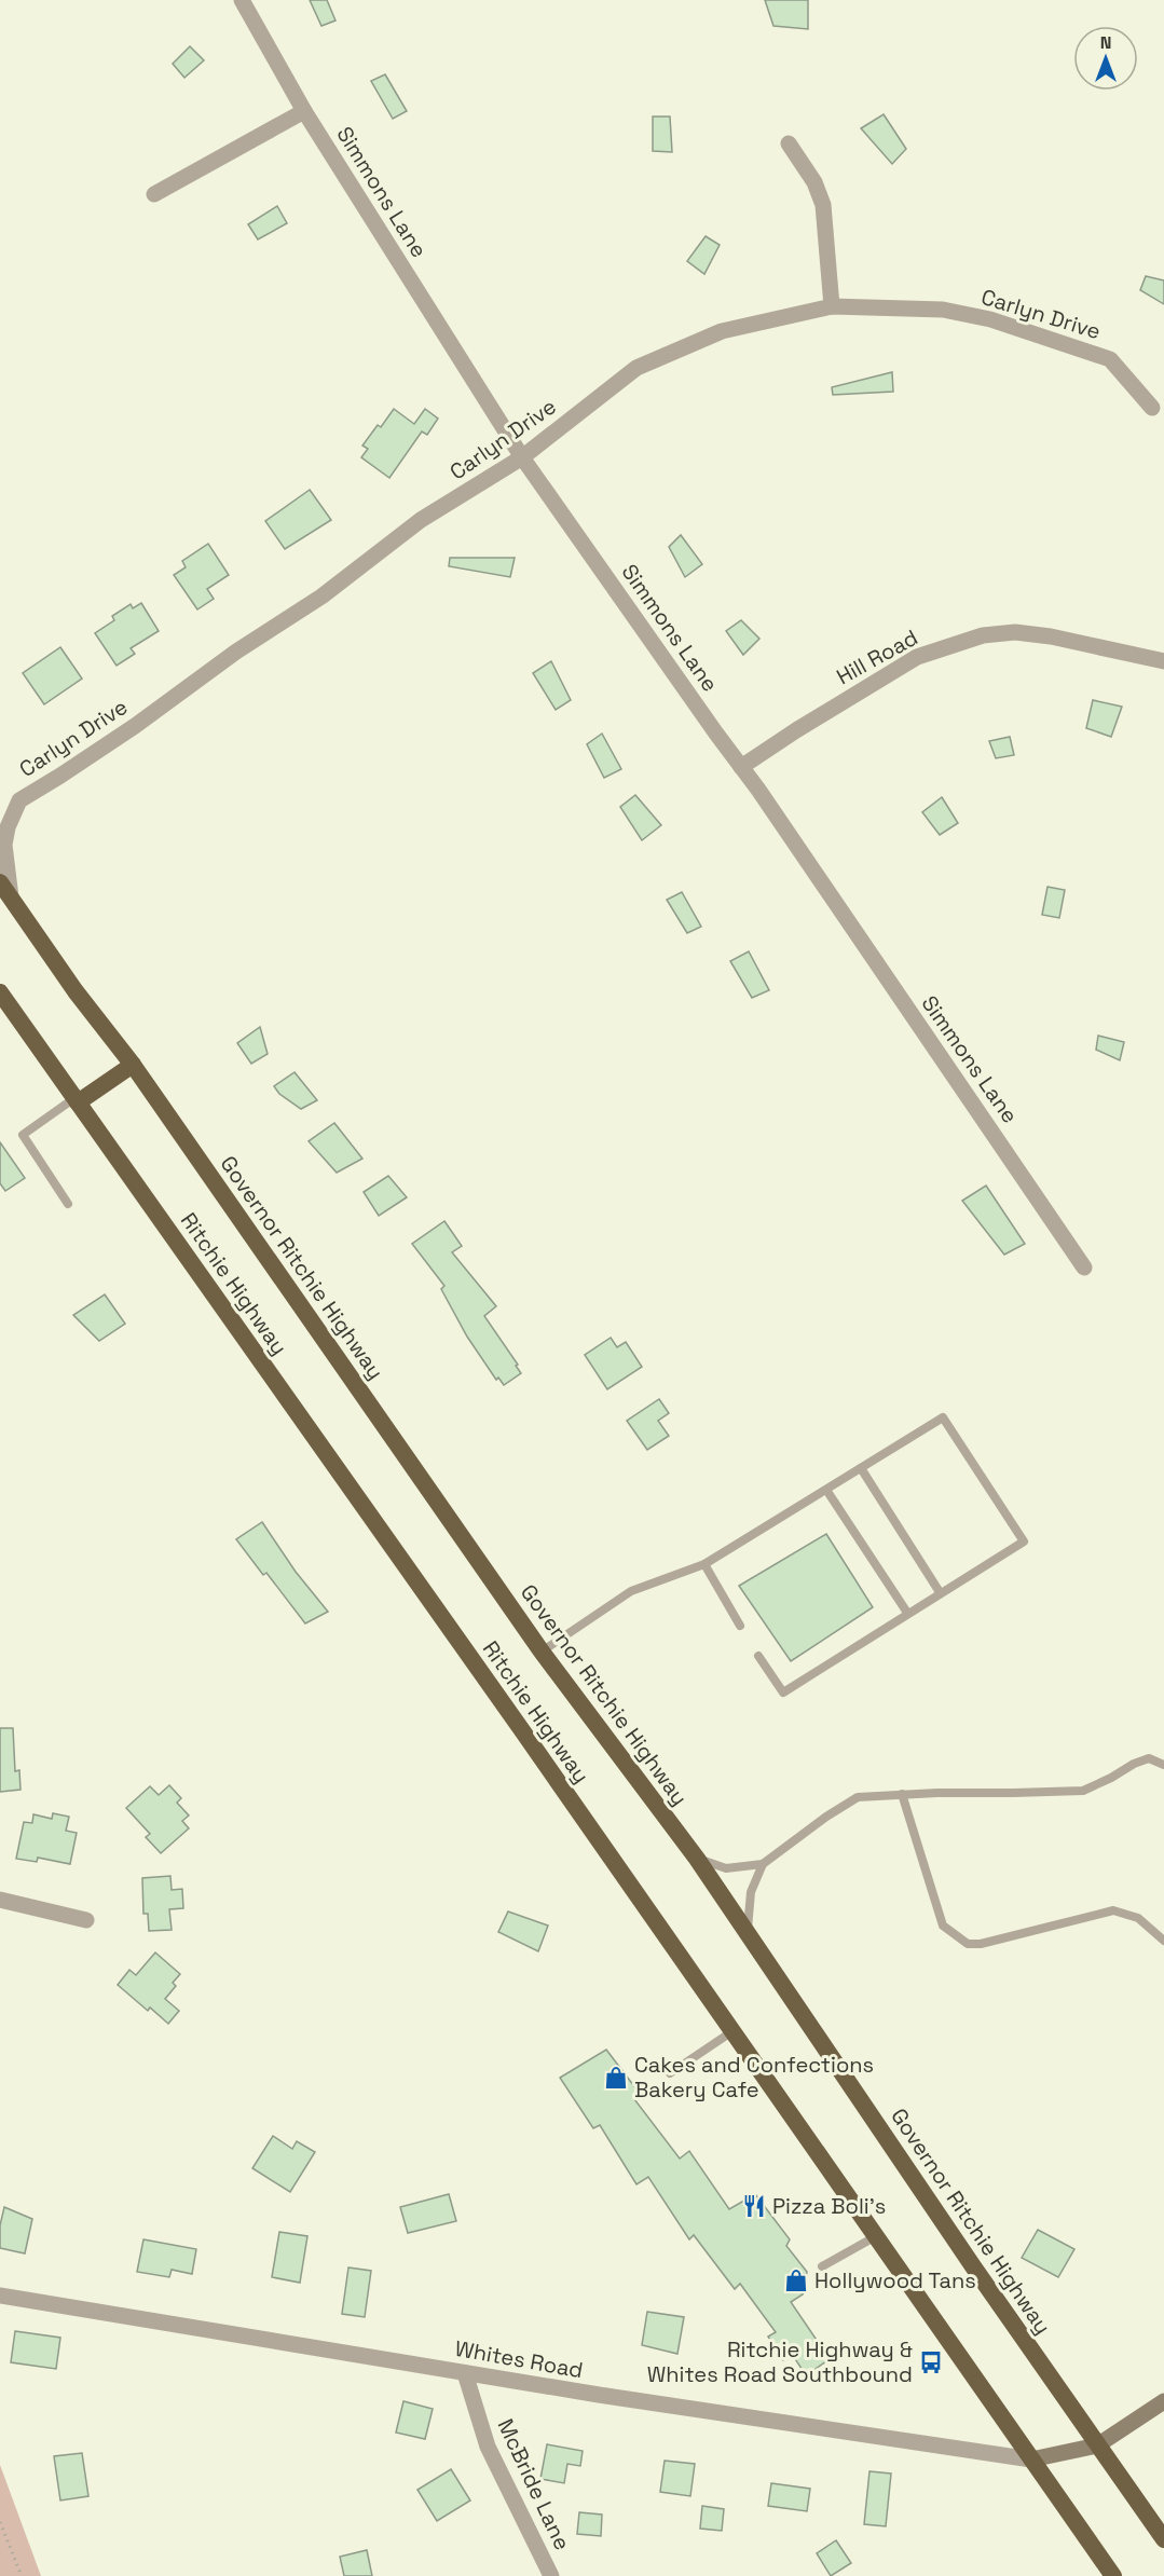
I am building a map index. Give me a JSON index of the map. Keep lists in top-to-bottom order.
{
  "streets": {
    "highway": ["Governor Ritchie Highway", "Ritchie Highway"],
    "street": [
      "Simmons Lane",
      "Carlyn Drive",
      "Hill Road",
      "Whites Road",
      "McBride Lane"
    ]
  },
  "crossings": [
    ["Simmons Lane", "Carlyn Drive"],
    ["Simmons Lane", "Hill Road"],
    ["Carlyn Drive", "Governor Ritchie Highway"],
    ["Ritchie Highway", "Whites Road"],
    ["Whites Road", "McBride Lane"]
  ],
  "places": {
    "shop": ["Cakes and Confections Bakery Cafe", "Hollywood Tans"],
    "restaurant": ["Pizza Boli's"],
    "bus stop": ["Ritchie Highway & Whites Road Southbound"]
  },
  "north": "top"
}
